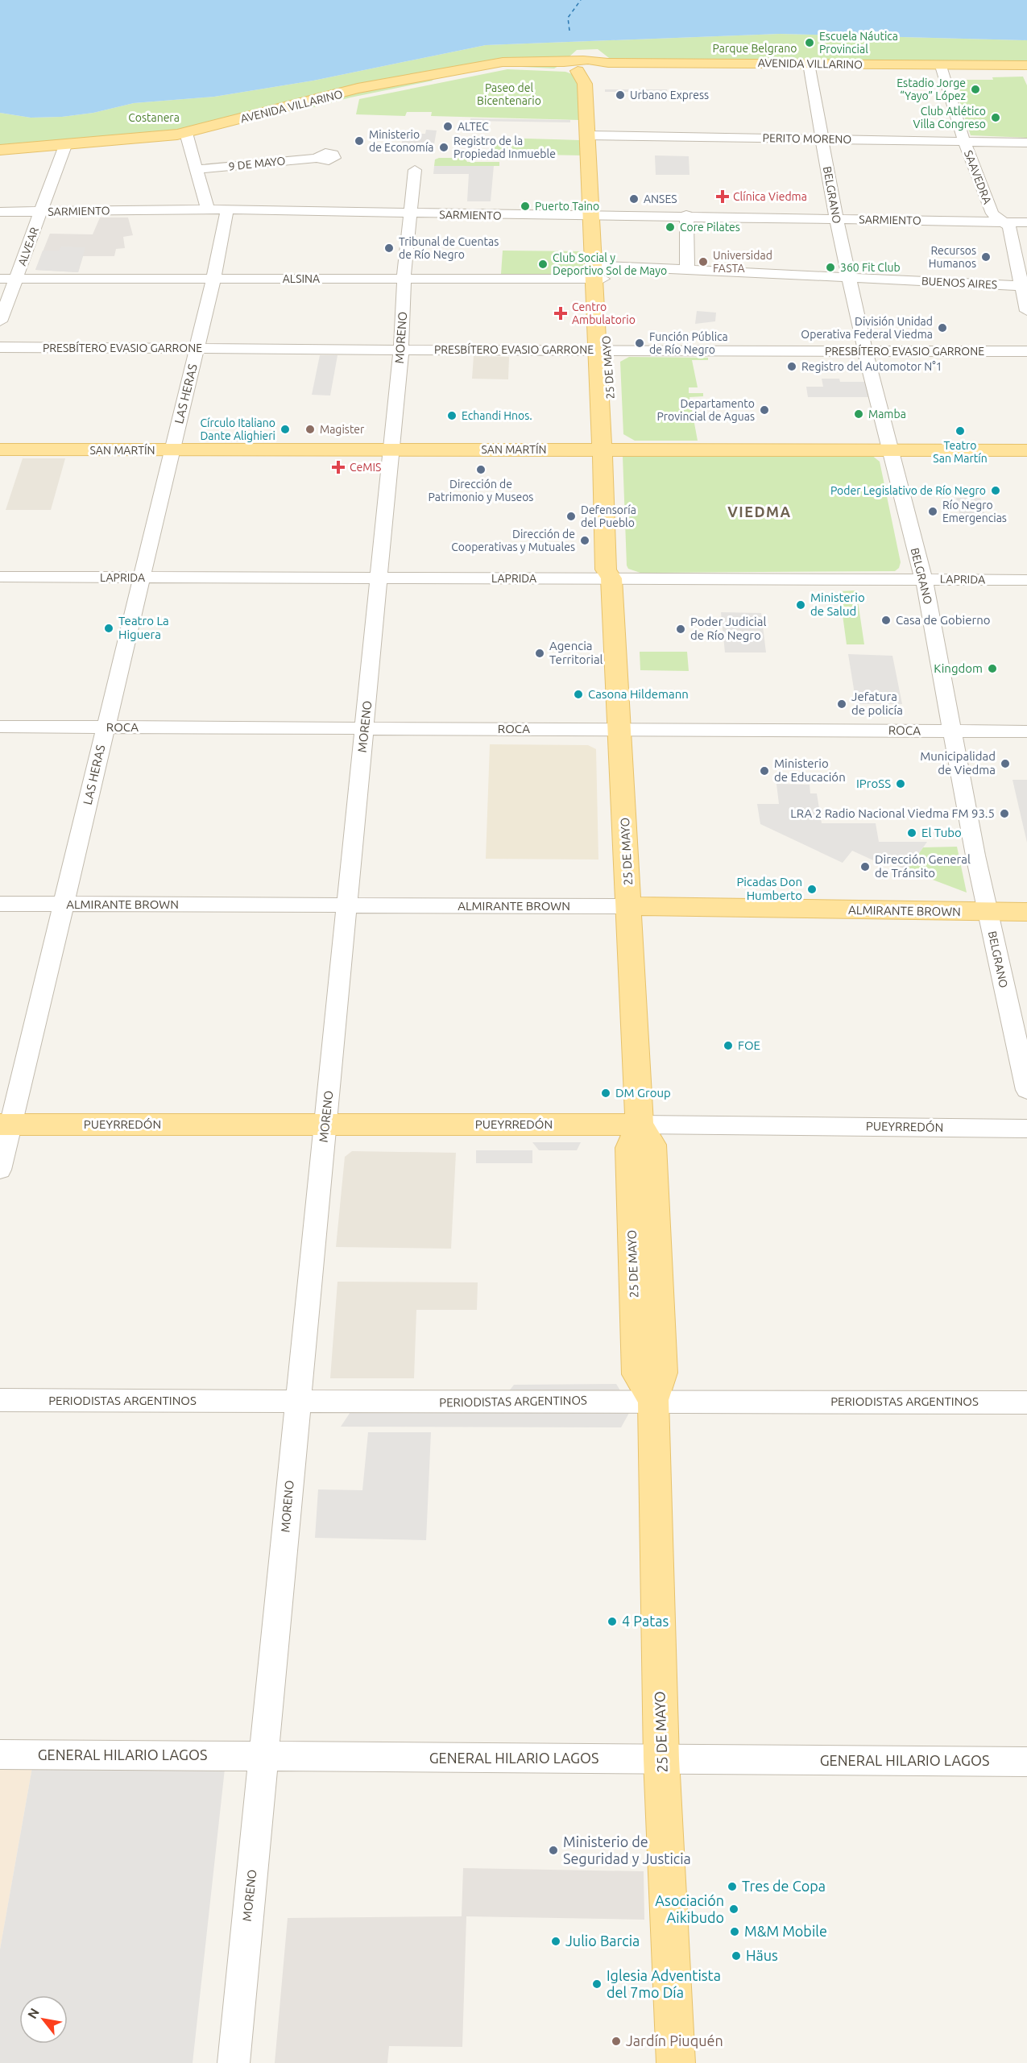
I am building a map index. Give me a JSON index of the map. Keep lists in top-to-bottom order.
{
  "streets": {
    "main road": [
      "AVENIDA VILLARINO",
      "25 DE MAYO",
      "SAN MARTÍN",
      "ALMIRANTE BROWN",
      "PUEYRREDÓN"
    ],
    "street": [
      "PERITO MORENO",
      "9 DE MAYO",
      "SAAVEDRA",
      "BELGRANO",
      "SARMIENTO",
      "ALVEAR",
      "ALSINA",
      "BUENOS AIRES",
      "MORENO",
      "PRESBÍTERO EVASIO GARRONE",
      "LAS HERAS",
      "LAPRIDA",
      "ROCA",
      "PERIODISTAS ARGENTINOS",
      "GENERAL HILARIO LAGOS"
    ]
  },
  "crossings": [
    ["AVENIDA VILLARINO", "SAAVEDRA"],
    ["AVENIDA VILLARINO", "BELGRANO"],
    ["AVENIDA VILLARINO", "ALVEAR"],
    ["AVENIDA VILLARINO", "25 DE MAYO"],
    ["PERITO MORENO", "SAAVEDRA"],
    ["PERITO MORENO", "BELGRANO"],
    ["PERITO MORENO", "25 DE MAYO"],
    ["SAAVEDRA", "SARMIENTO"],
    ["SAAVEDRA", "BUENOS AIRES"],
    ["BELGRANO", "SARMIENTO"],
    ["BELGRANO", "BUENOS AIRES"],
    ["BELGRANO", "PRESBÍTERO EVASIO GARRONE"],
    ["BELGRANO", "SAN MARTÍN"],
    ["BELGRANO", "LAPRIDA"],
    ["BELGRANO", "ROCA"],
    ["BELGRANO", "ALMIRANTE BROWN"],
    ["SARMIENTO", "ALVEAR"],
    ["SARMIENTO", "MORENO"],
    ["SARMIENTO", "25 DE MAYO"],
    ["SARMIENTO", "LAS HERAS"],
    ["ALVEAR", "ALSINA"],
    ["ALSINA", "BUENOS AIRES"],
    ["ALSINA", "MORENO"],
    ["ALSINA", "25 DE MAYO"],
    ["ALSINA", "LAS HERAS"],
    ["BUENOS AIRES", "25 DE MAYO"],
    ["MORENO", "PRESBÍTERO EVASIO GARRONE"],
    ["MORENO", "SAN MARTÍN"],
    ["MORENO", "LAPRIDA"],
    ["MORENO", "ROCA"],
    ["MORENO", "ALMIRANTE BROWN"],
    ["MORENO", "PUEYRREDÓN"],
    ["MORENO", "PERIODISTAS ARGENTINOS"],
    ["MORENO", "GENERAL HILARIO LAGOS"],
    ["PRESBÍTERO EVASIO GARRONE", "25 DE MAYO"],
    ["PRESBÍTERO EVASIO GARRONE", "LAS HERAS"],
    ["25 DE MAYO", "SAN MARTÍN"],
    ["25 DE MAYO", "LAPRIDA"],
    ["25 DE MAYO", "ROCA"],
    ["25 DE MAYO", "ALMIRANTE BROWN"],
    ["25 DE MAYO", "PUEYRREDÓN"],
    ["25 DE MAYO", "PERIODISTAS ARGENTINOS"],
    ["25 DE MAYO", "GENERAL HILARIO LAGOS"],
    ["LAS HERAS", "SAN MARTÍN"],
    ["LAS HERAS", "LAPRIDA"],
    ["LAS HERAS", "ROCA"],
    ["LAS HERAS", "ALMIRANTE BROWN"],
    ["LAS HERAS", "PUEYRREDÓN"]
  ],
  "districts": ["VIEDMA"],
  "parks": ["Parque Belgrano", "Paseo del Bicentenario", "Costanera"],
  "places": {
    "other": [
      "Escuela Náutica Provincial",
      "Estadio Jorge “Yayo” López",
      "Urbano Express",
      "Club Atlético Villa Congreso",
      "ALTEC",
      "Ministerio de Economía",
      "Registro de la Propiedad Inmueble",
      "ANSES",
      "Puerto Taino",
      "Core Pilates",
      "Tribunal de Cuentas de Río Negro",
      "Recursos Humanos",
      "Universidad FASTA",
      "Club Social y Deportivo Sol de Mayo",
      "360 Fit Club",
      "División Unidad Operativa Federal Viedma",
      "Función Pública de Río Negro",
      "Registro del Automotor N°1",
      "Departamento Provincial de Aguas",
      "Mamba",
      "Echandi Hnos.",
      "Círculo Italiano Dante Alighieri",
      "Magister",
      "Teatro San Martín",
      "Dirección de Patrimonio y Museos",
      "Poder Legislativo de Río Negro",
      "Río Negro Emergencias",
      "Defensoría del Pueblo",
      "Dirección de Cooperativas y Mutuales",
      "Ministerio de Salud",
      "Casa de Gobierno",
      "Teatro La Higuera",
      "Poder Judicial de Río Negro",
      "Agencia Territorial",
      "Kingdom",
      "Casona Hildemann",
      "Jefatura de policía",
      "Municipalidad de Viedma",
      "Ministerio de Educación",
      "IProSS",
      "LRA 2 Radio Nacional Viedma FM 93.5",
      "El Tubo",
      "Dirección General de Tránsito",
      "Picadas Don Humberto",
      "FOE",
      "DM Group",
      "4 Patas",
      "Ministerio de Seguridad y Justicia",
      "Tres de Copa",
      "Asociación Aikibudo",
      "M&M Mobile",
      "Julio Barcia",
      "Häus",
      "Iglesia Adventista del 7mo Día",
      "Jardín Piuquén"
    ],
    "health": ["Clínica Viedma", "Centro Ambulatorio", "CeMIS"]
  },
  "north": "top left"
}
